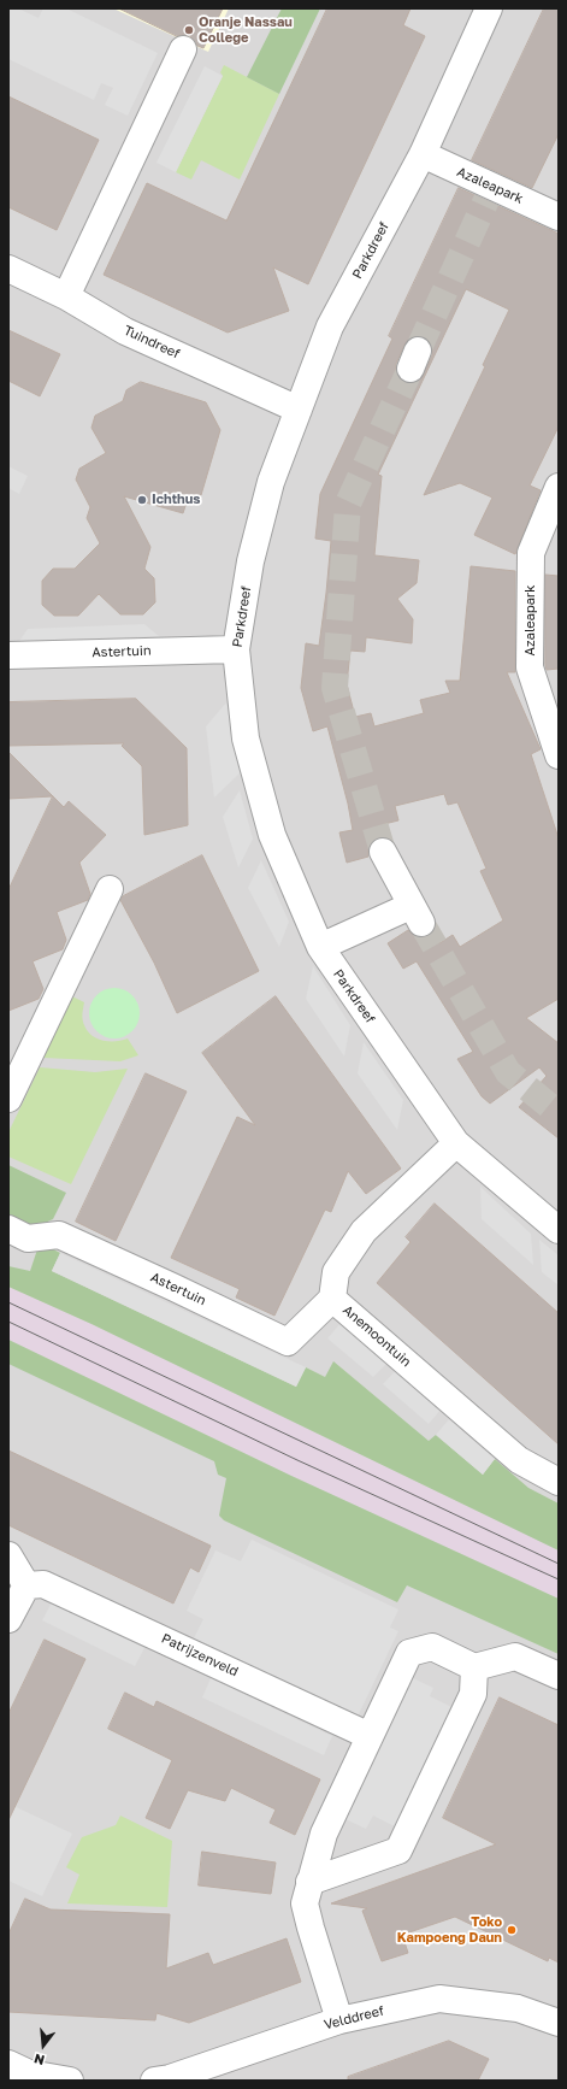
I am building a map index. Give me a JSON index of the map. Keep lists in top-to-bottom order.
{
  "streets": {
    "street": [
      "Azaleapark",
      "Parkdreef",
      "Tuindreef",
      "Astertuin",
      "Anemoontuin",
      "Patrijzenveld",
      "Velddreef"
    ]
  },
  "crossings": [
    ["Azaleapark", "Parkdreef"],
    ["Parkdreef", "Tuindreef"],
    ["Parkdreef", "Astertuin"],
    ["Parkdreef", "Anemoontuin"],
    ["Astertuin", "Anemoontuin"]
  ],
  "places": ["Oranje Nassau College", "Ichthus", "Toko Kampoeng Daun"],
  "north": "bottom"
}
